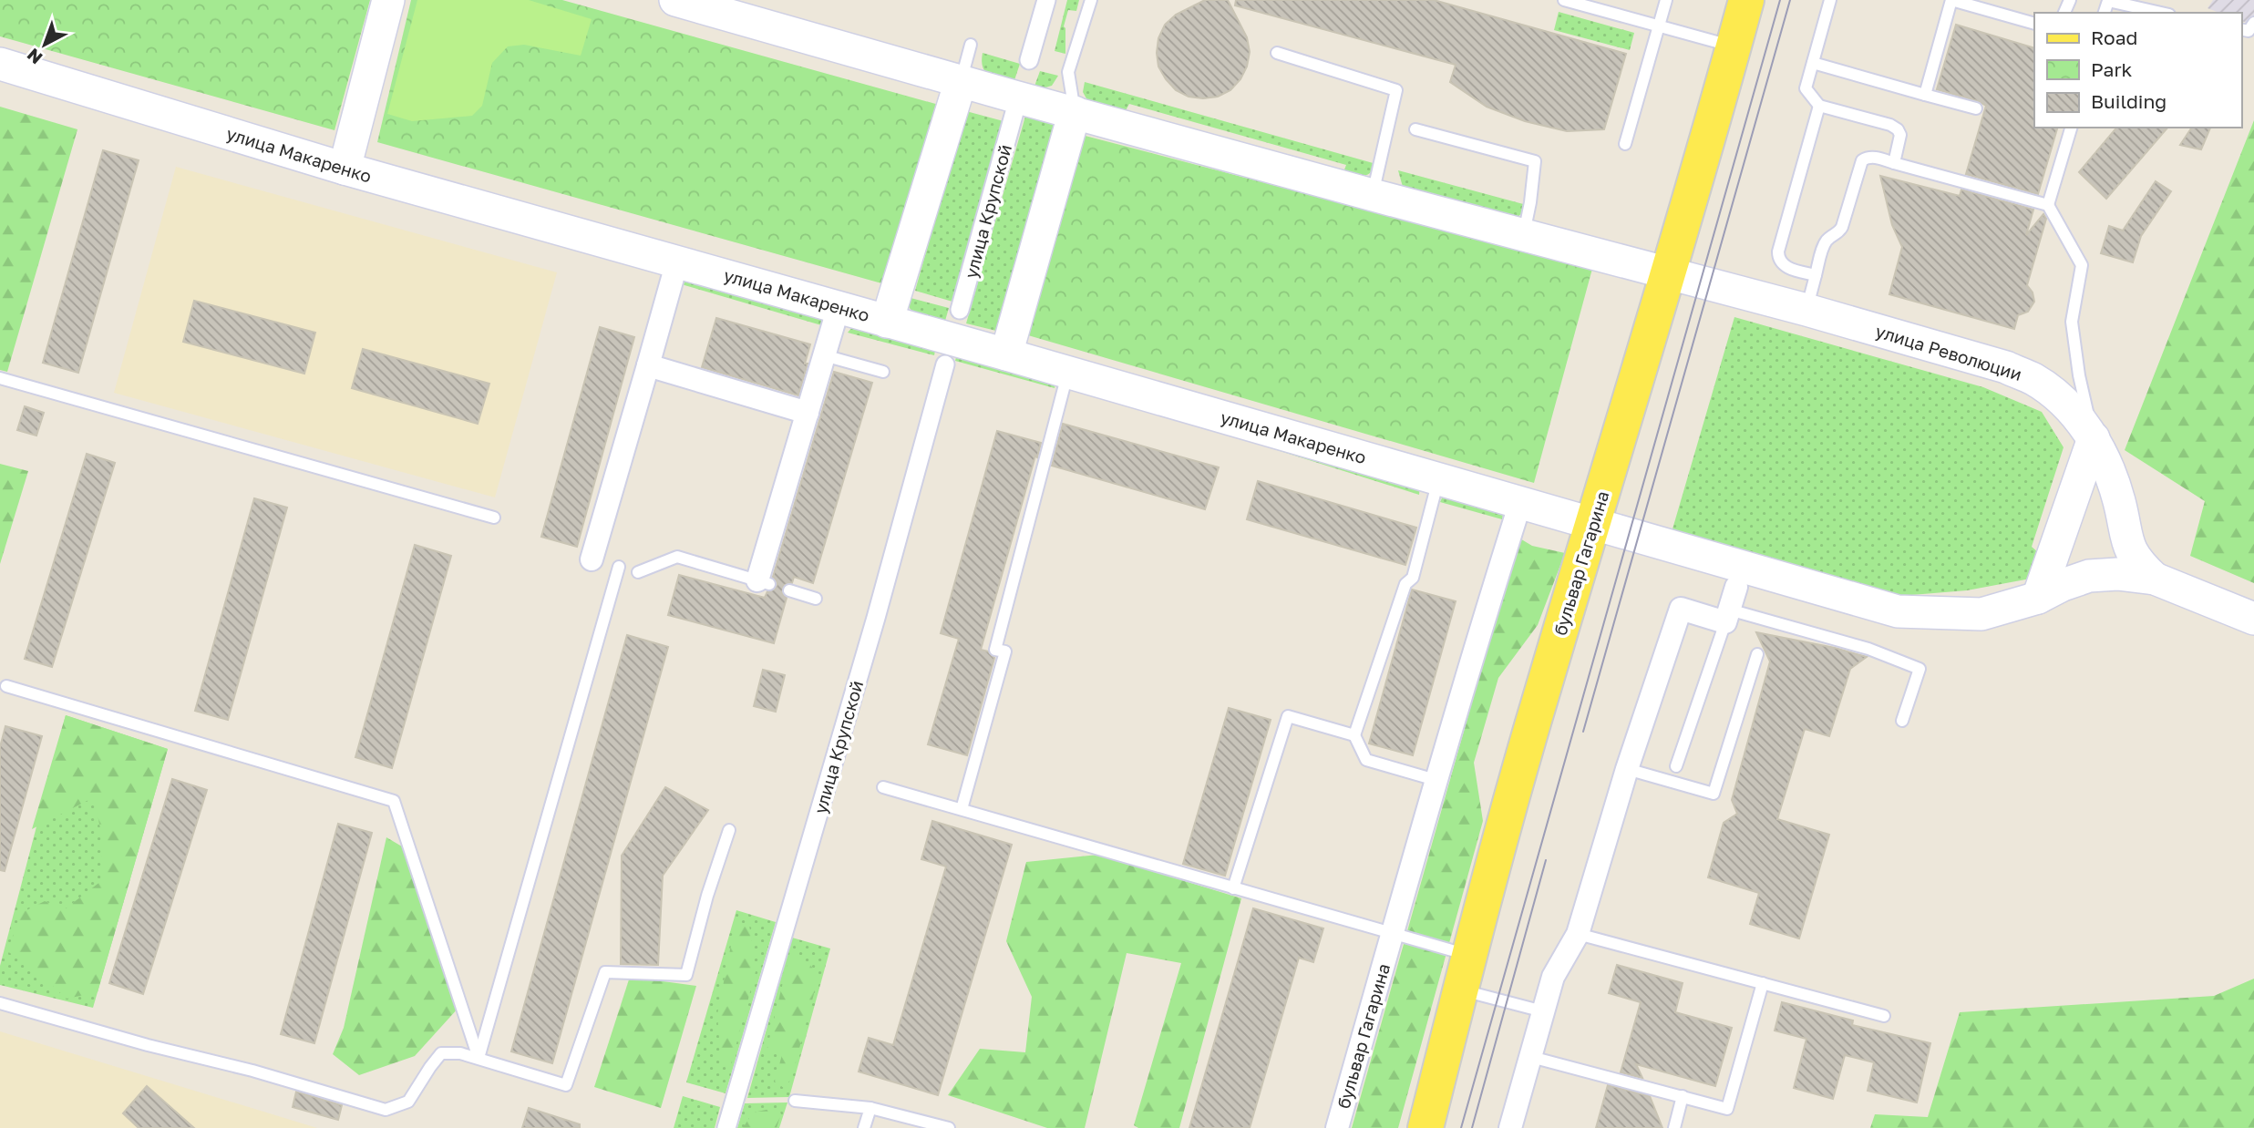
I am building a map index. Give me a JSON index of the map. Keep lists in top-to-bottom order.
{
  "streets": {
    "main road": ["улица Макаренко", "улица Революции", "бульвар Гагарина"],
    "street": ["улица Крупской"]
  },
  "crossings": [
    ["улица Макаренко", "улица Революции"],
    ["улица Макаренко", "бульвар Гагарина"],
    ["улица Революции", "бульвар Гагарина"]
  ],
  "legend": ["Road", "Park", "Building"],
  "north": "bottom left"
}
